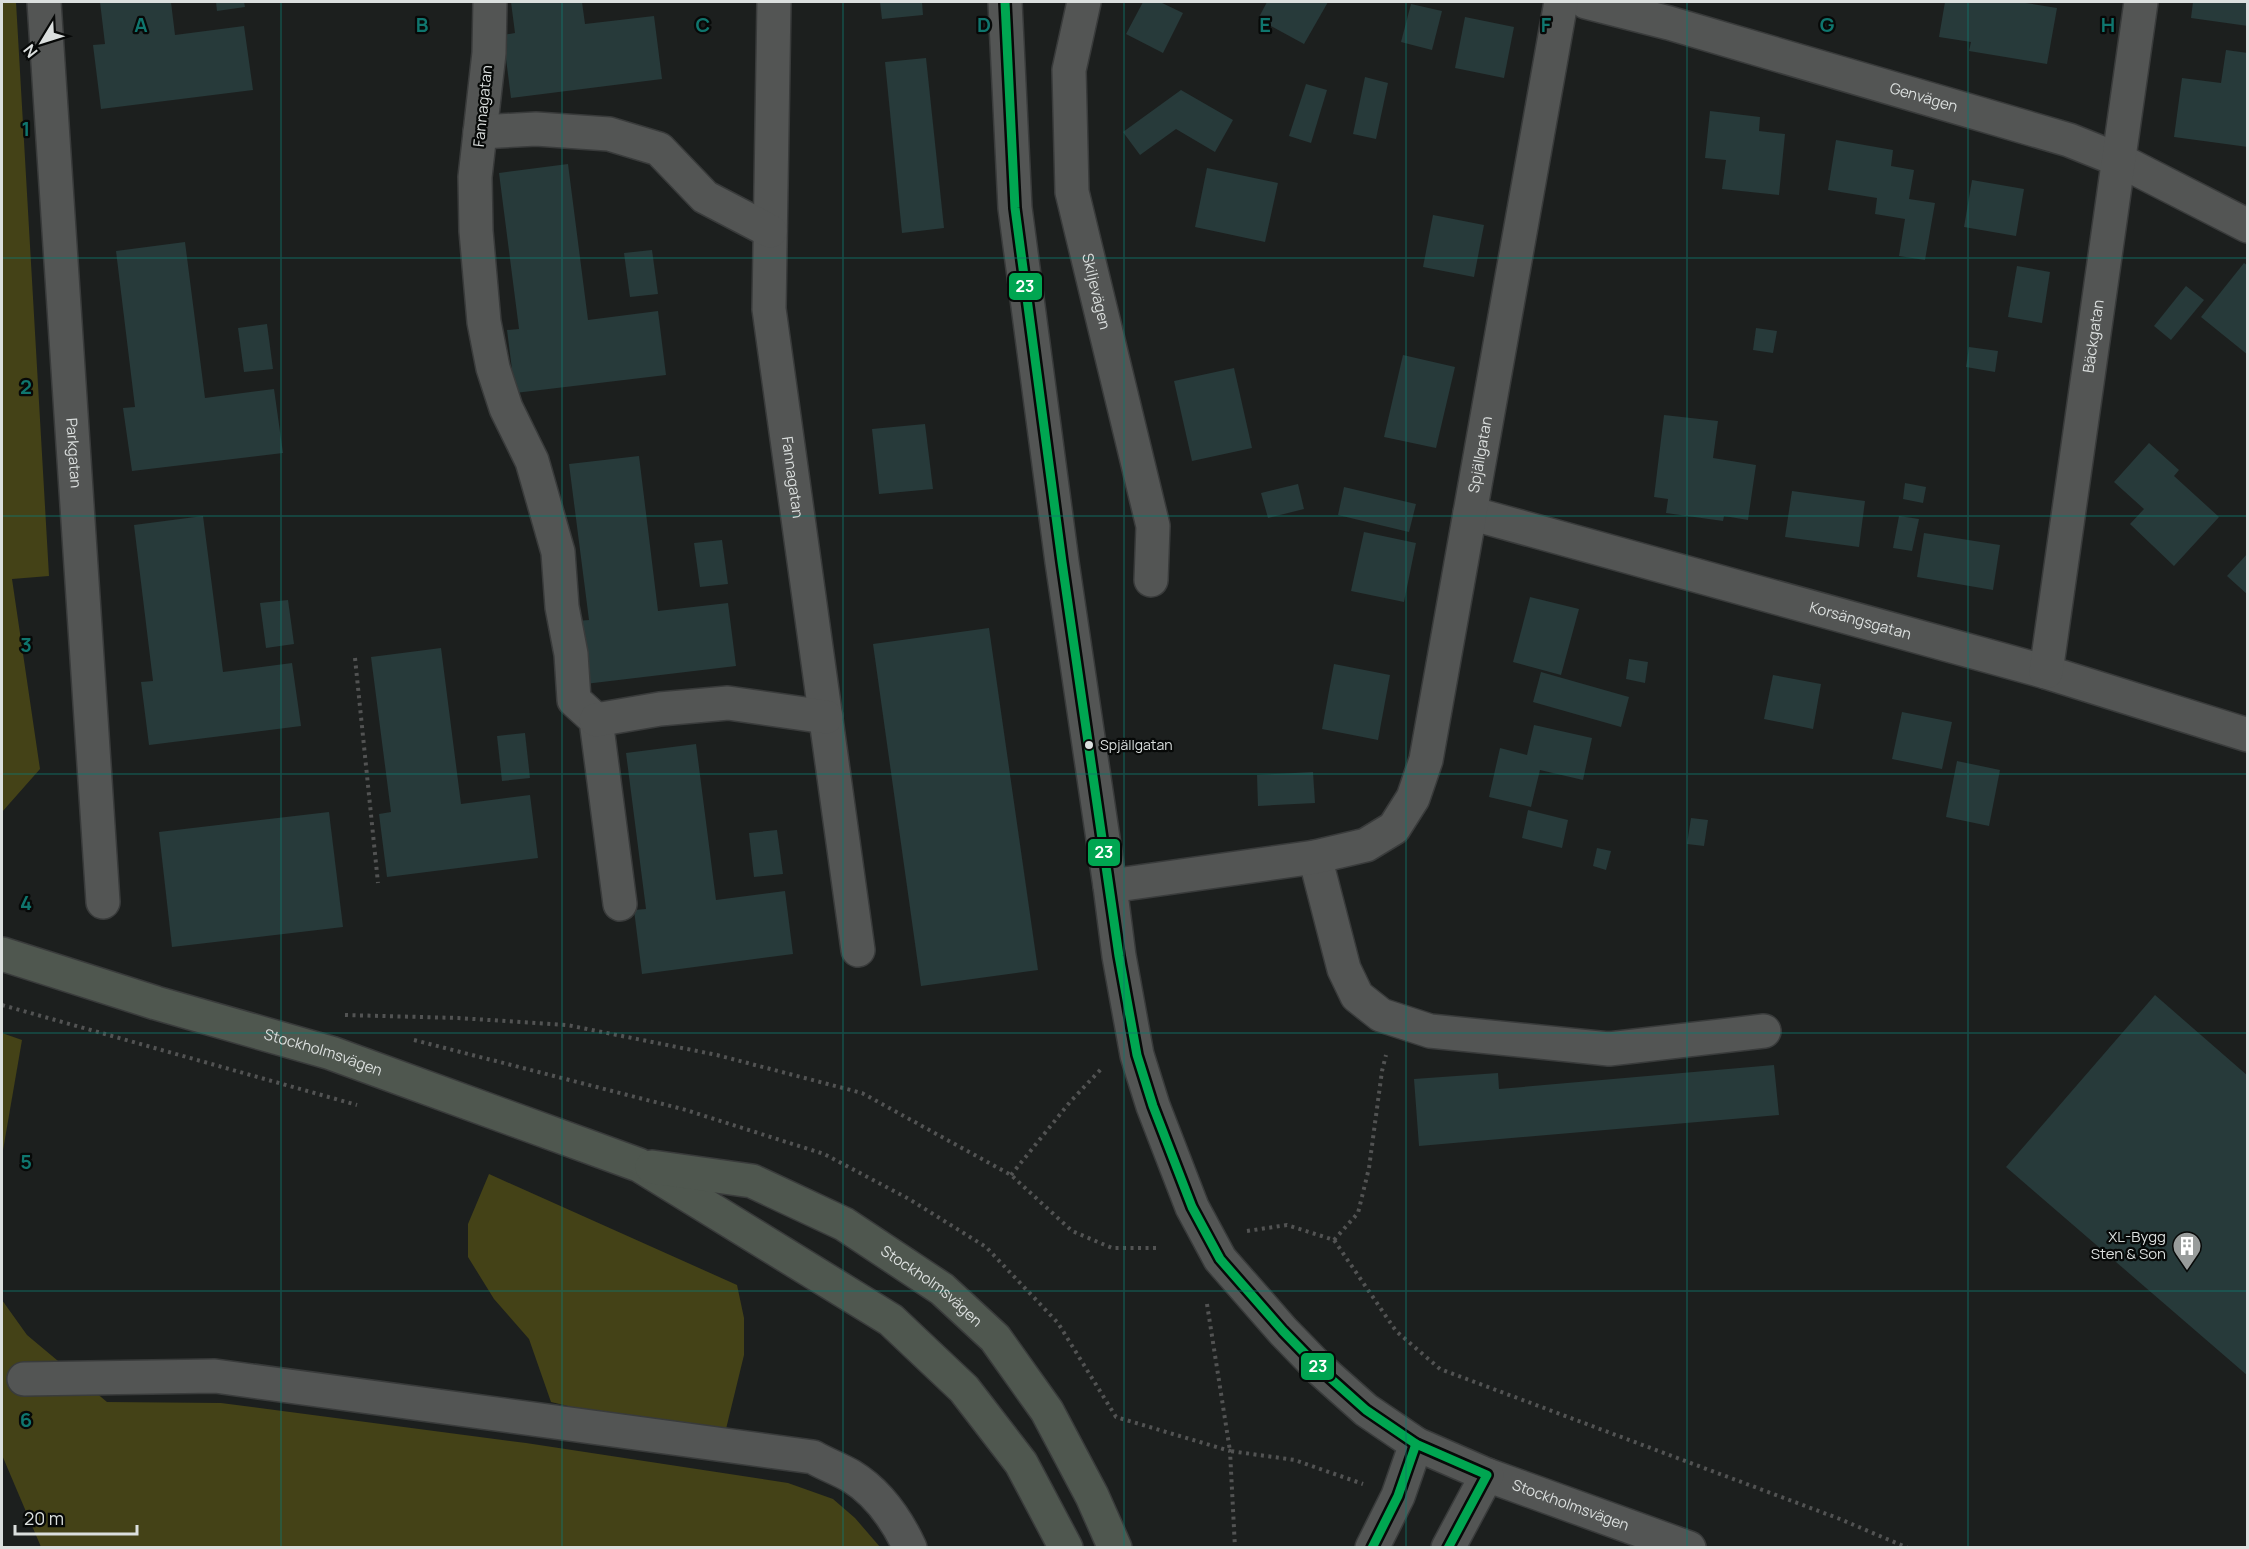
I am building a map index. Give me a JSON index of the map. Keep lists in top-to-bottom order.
{
  "streets": {
    "main road": ["Stockholmsvägen"],
    "street": [
      "Genvägen",
      "Fannagatan",
      "Skiljevägen",
      "Bäckgatan",
      "Parkgatan",
      "Spjällgatan",
      "Korsängsgatan"
    ]
  },
  "crossings": [
    ["Genvägen", "Bäckgatan"],
    ["Bäckgatan", "Korsängsgatan"],
    ["Spjällgatan", "Korsängsgatan"],
    ["Spjällgatan", "Stockholmsvägen"]
  ],
  "places": {
    "other": ["Spjällgatan"],
    "building": ["XL-Bygg Sten & Son"]
  },
  "lines": ["transit line 23"],
  "scale_bar": "20 m",
  "north": "bottom left",
  "grid": {
    "columns": [
      "A",
      "B",
      "C",
      "D",
      "E",
      "F",
      "G",
      "H"
    ],
    "rows": [
      "1",
      "2",
      "3",
      "4",
      "5",
      "6"
    ]
  }
}
